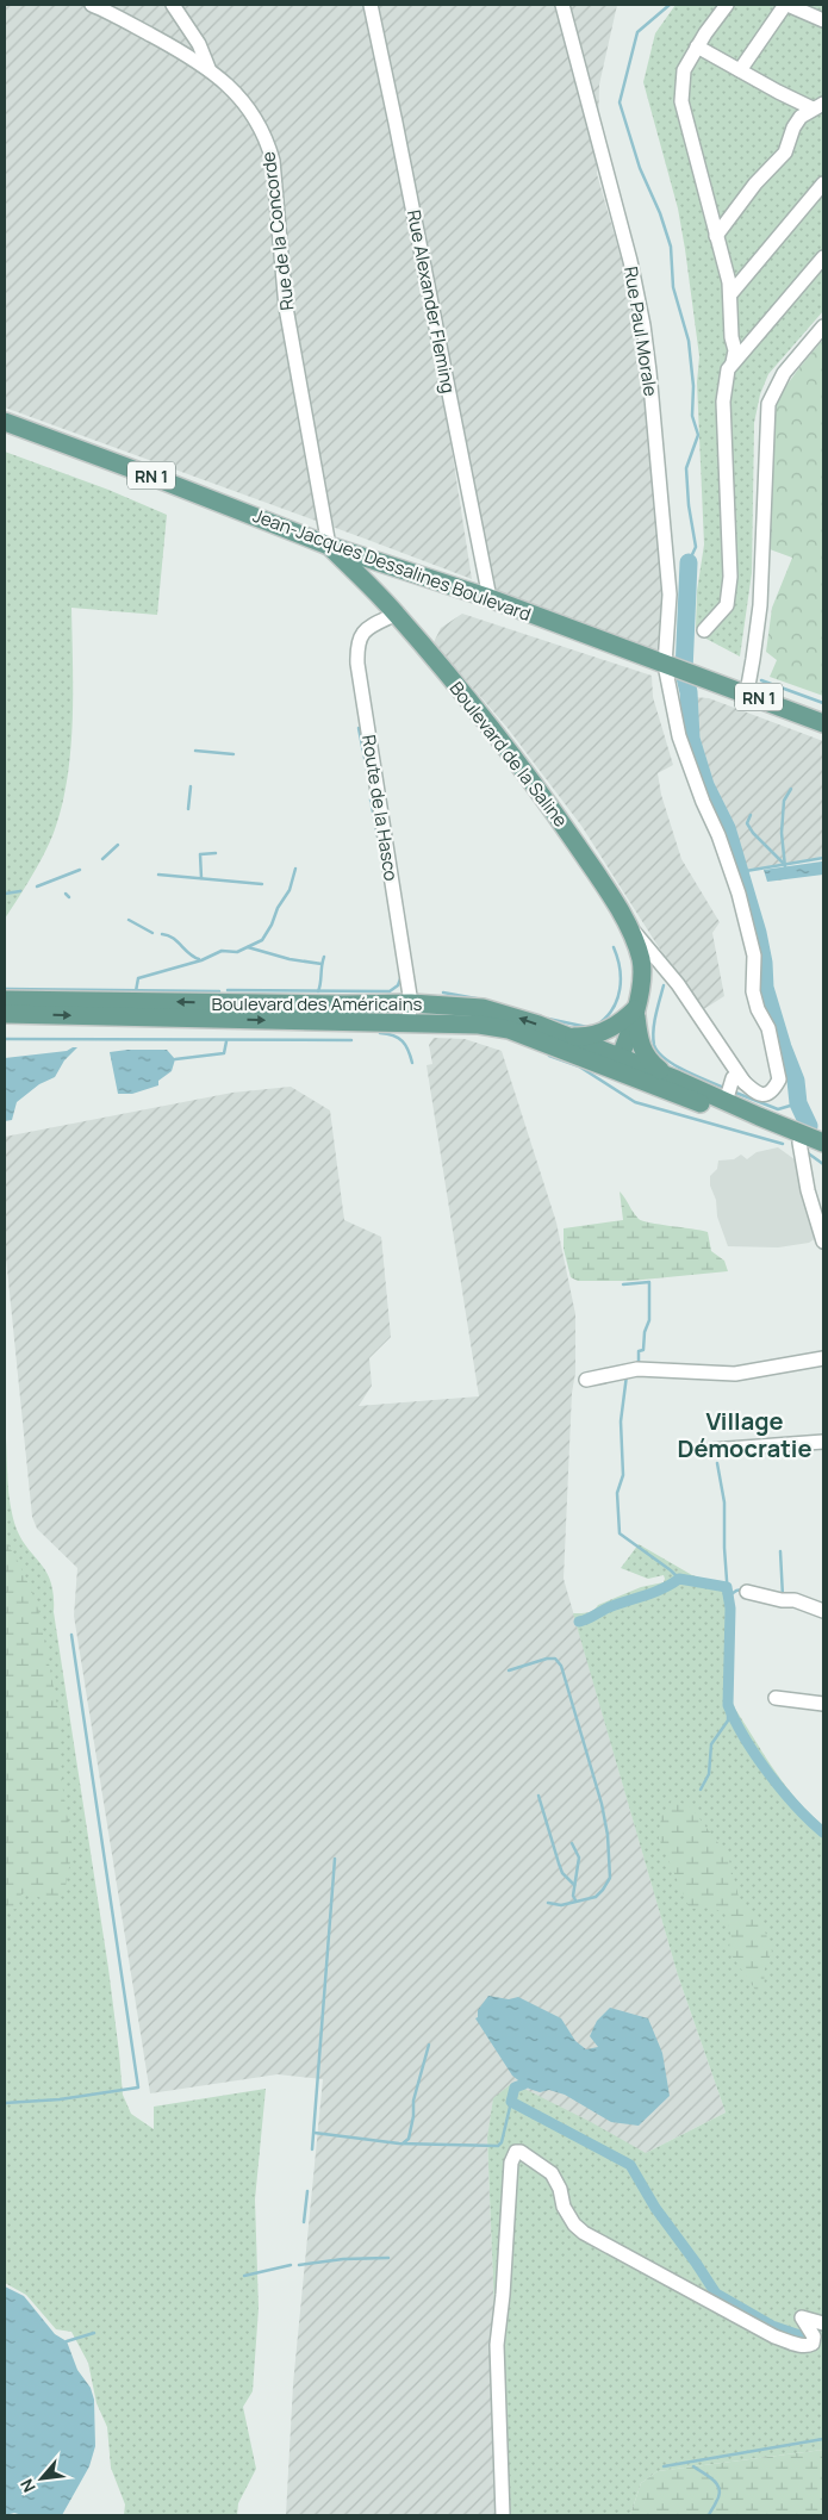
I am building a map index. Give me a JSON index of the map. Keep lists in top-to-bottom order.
{
  "streets": {
    "main road": [
      "RN 1",
      "Jean-Jacques Dessalines Boulevard",
      "Boulevard de la Saline",
      "Boulevard des Américains"
    ],
    "street": [
      "Rue de la Concorde",
      "Rue Alexander Fleming",
      "Rue Paul Morale",
      "Route de la Hasco"
    ]
  },
  "crossings": [
    ["Rue de la Concorde", "Jean-Jacques Dessalines Boulevard"],
    ["Rue de la Concorde", "Boulevard de la Saline"],
    ["Rue Alexander Fleming", "Jean-Jacques Dessalines Boulevard"],
    ["Rue Paul Morale", "Jean-Jacques Dessalines Boulevard"],
    ["Jean-Jacques Dessalines Boulevard", "Boulevard de la Saline"],
    ["Boulevard de la Saline", "Route de la Hasco"],
    ["Boulevard de la Saline", "Boulevard des Américains"],
    ["Route de la Hasco", "Boulevard des Américains"]
  ],
  "districts": ["Village Démocratie"],
  "north": "bottom left"
}
